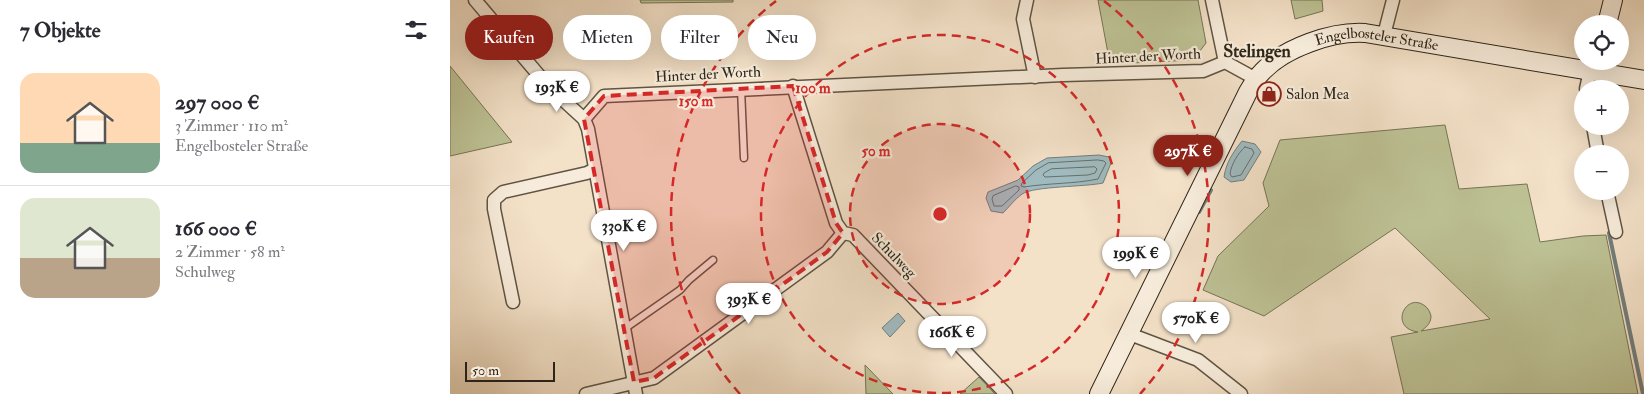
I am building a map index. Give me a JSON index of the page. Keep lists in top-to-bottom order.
{
  "streets": {
    "street": ["Engelbosteler Straße", "Hinter der Worth", "Schulweg"]
  },
  "crossings": [
    ["Hinter der Worth", "Schulweg"]
  ],
  "districts": ["Stelingen"],
  "places": {
    "shop": ["Salon Mea"]
  },
  "scale_bar": "50 m",
  "page": {
    "heading": "7 Objekte",
    "map_buttons": ["+", "−"],
    "chip": [
      "Kaufen",
      "Mieten",
      "Filter",
      "Neu"
    ],
    "list": [
      {
        "name": "297 000 €",
        "note": "3 Zimmer · 110 m² · Engelbosteler Straße"
      },
      {
        "name": "166 000 €",
        "note": "2 Zimmer · 58 m² · Schulweg"
      }
    ],
    "price": [
      "193K €",
      "297K €",
      "330K €",
      "199K €",
      "393K €",
      "570K €",
      "166K €"
    ],
    "scale": "50 m"
  },
  "rings": ["100 m", "150 m", "50 m"]
}
